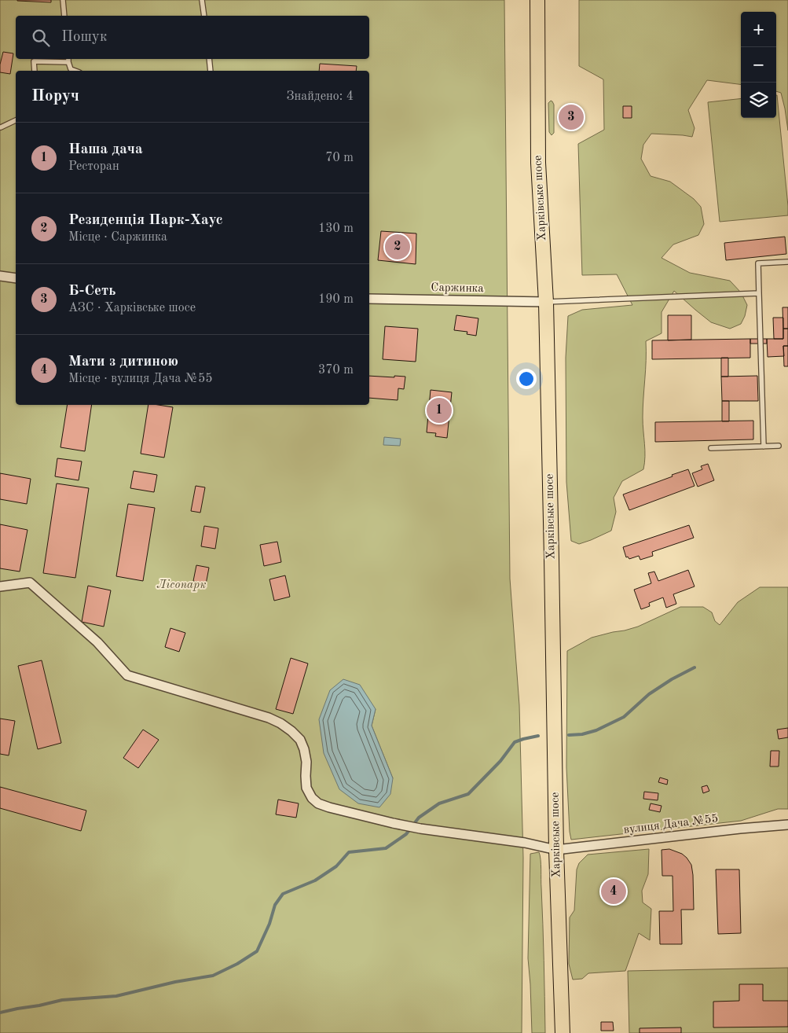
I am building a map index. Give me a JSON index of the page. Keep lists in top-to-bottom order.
{
  "streets": {
    "main road": ["Харківське шосе"],
    "street": ["Саржинка", "вулиця Дача №55"]
  },
  "crossings": [
    ["Харківське шосе", "Саржинка"],
    ["Харківське шосе", "вулиця Дача №55"]
  ],
  "parks": ["Лісопарк"],
  "page": {
    "map_buttons": ["+", "−"],
    "search": "Пошук",
    "heading": ["Поруч", "Знайдено: 4"],
    "pins": [
      "3",
      "2",
      "1",
      "4"
    ],
    "list": [
      {
        "mark": "1",
        "name": "Наша дача",
        "note": "Ресторан",
        "value": "70 m"
      },
      {
        "mark": "2",
        "name": "Резиденція Парк-Хаус",
        "note": "Місце · Саржинка",
        "value": "130 m"
      },
      {
        "mark": "3",
        "name": "Б-Сеть",
        "note": "АЗС · Харківське шосе",
        "value": "190 m"
      },
      {
        "mark": "4",
        "name": "Мати з дитиною",
        "note": "Місце · вулиця Дача №55",
        "value": "370 m"
      }
    ]
  }
}
